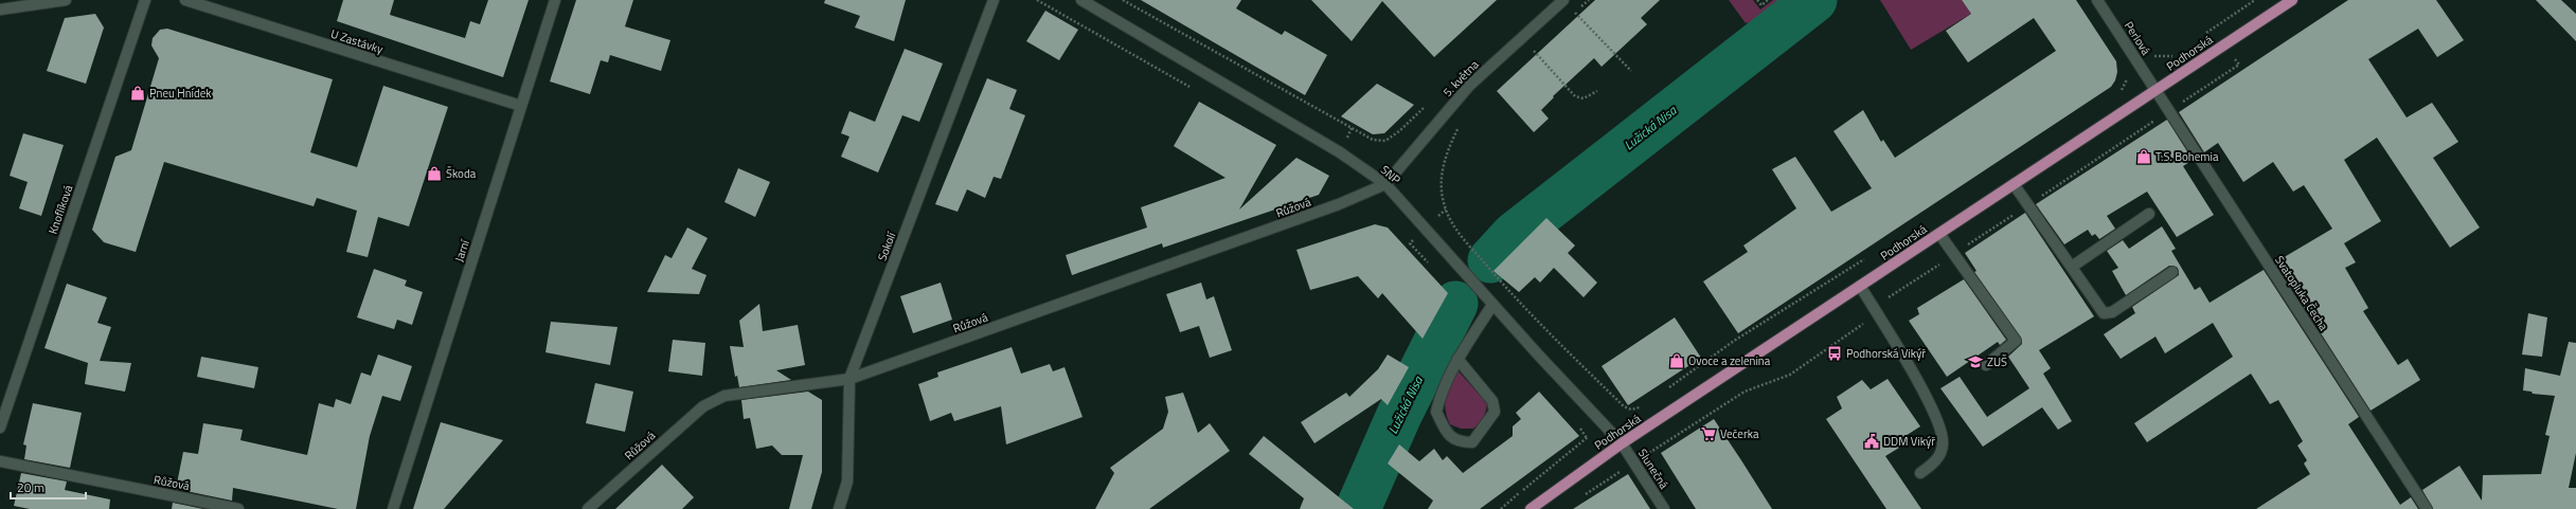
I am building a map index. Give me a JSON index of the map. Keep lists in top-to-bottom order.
{
  "streets": {
    "main road": ["Podhorská"],
    "street": [
      "Perlová",
      "U Zastávky",
      "5. května",
      "SNP",
      "Růžová",
      "Knoflíková",
      "Sokolí",
      "Jarní",
      "Svatopluka Čecha",
      "Slunečná"
    ]
  },
  "crossings": [
    ["Perlová", "Podhorská"],
    ["Perlová", "Svatopluka Čecha"],
    ["U Zastávky", "Jarní"],
    ["Podhorská", "SNP"],
    ["Podhorská", "Svatopluka Čecha"],
    ["Podhorská", "Slunečná"],
    ["5. května", "SNP"],
    ["5. května", "Růžová"],
    ["SNP", "Růžová"],
    ["SNP", "Slunečná"],
    ["Růžová", "Sokolí"]
  ],
  "water": ["Lužická Nisa"],
  "places": {
    "shop": [
      "Pneu Hnídek",
      "T.S. Bohemia",
      "Škoda",
      "Ovoce a zelenina"
    ],
    "bus stop": ["Podhorská Vikýř"],
    "school or university": ["ZUŠ"],
    "supermarket": ["Večerka"],
    "public building": ["DDM Vikýř"]
  },
  "scale_bar": "20 m"
}
